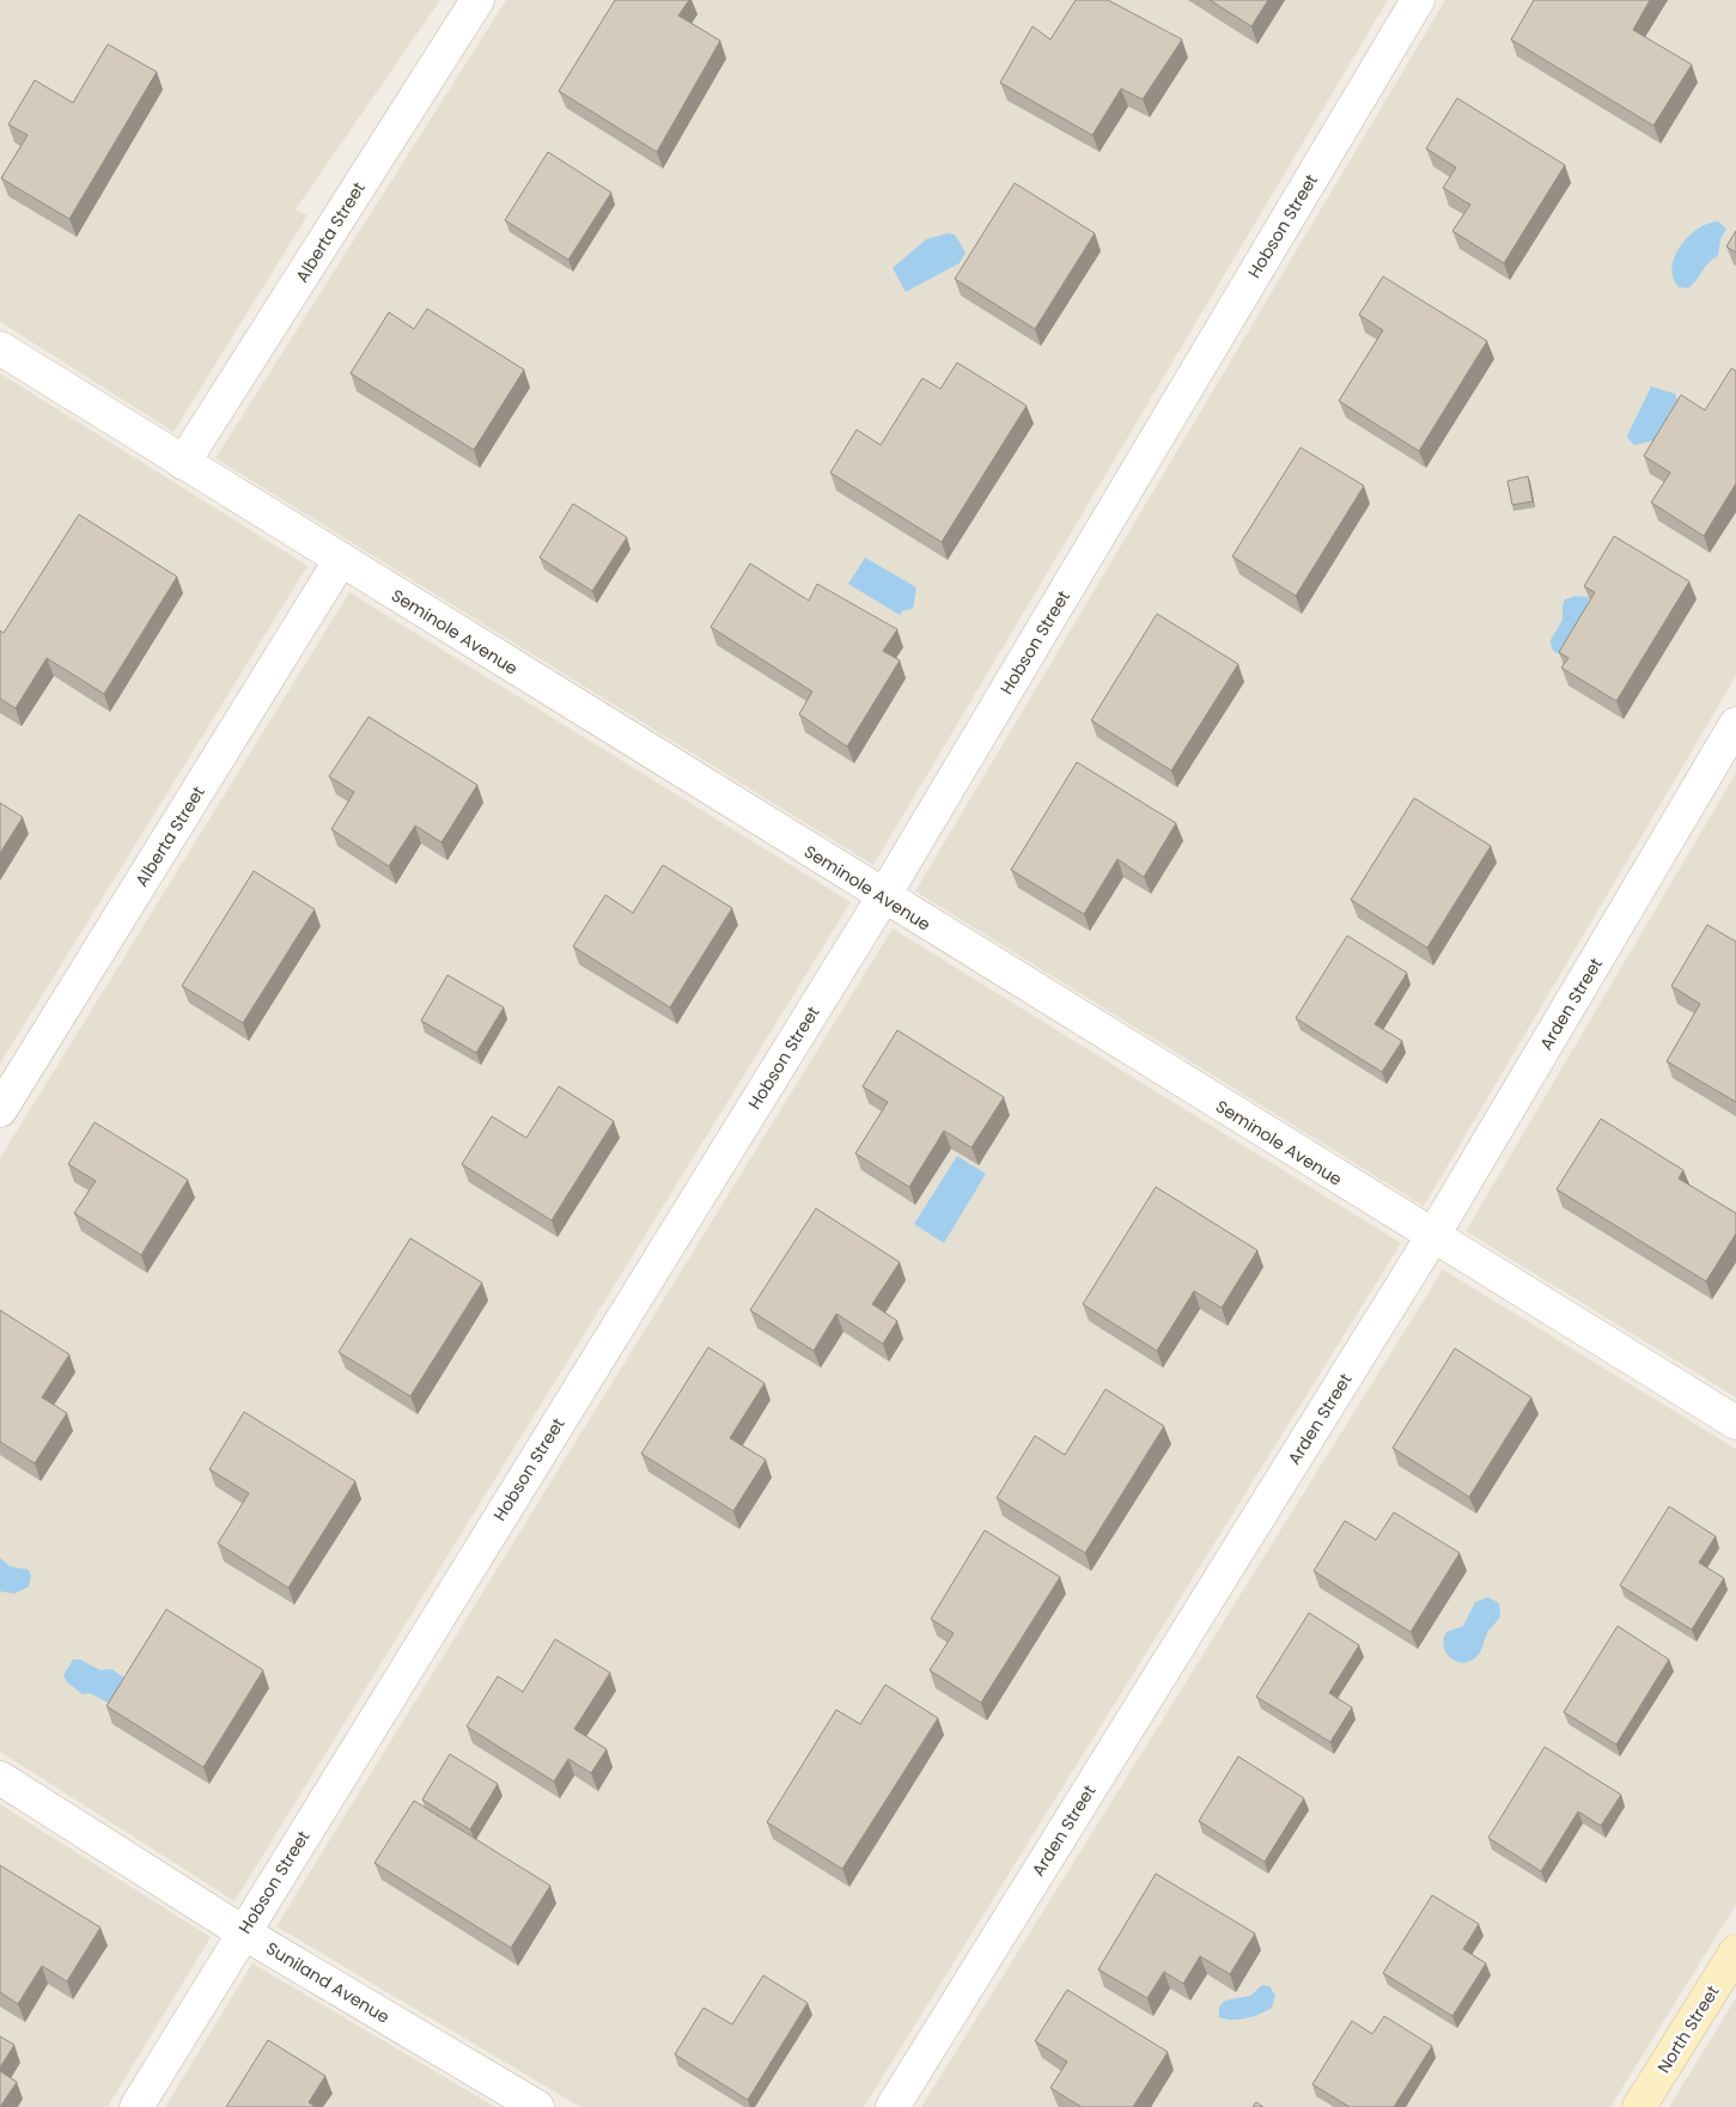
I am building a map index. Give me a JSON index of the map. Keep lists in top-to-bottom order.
{
  "streets": {
    "street": [
      "Hobson Street",
      "Alberta Street",
      "Seminole Avenue",
      "Arden Street",
      "Suniland Avenue",
      "North Street"
    ]
  },
  "crossings": [
    ["Hobson Street", "Seminole Avenue"],
    ["Hobson Street", "Suniland Avenue"],
    ["Alberta Street", "Seminole Avenue"],
    ["Seminole Avenue", "Arden Street"]
  ]
}
